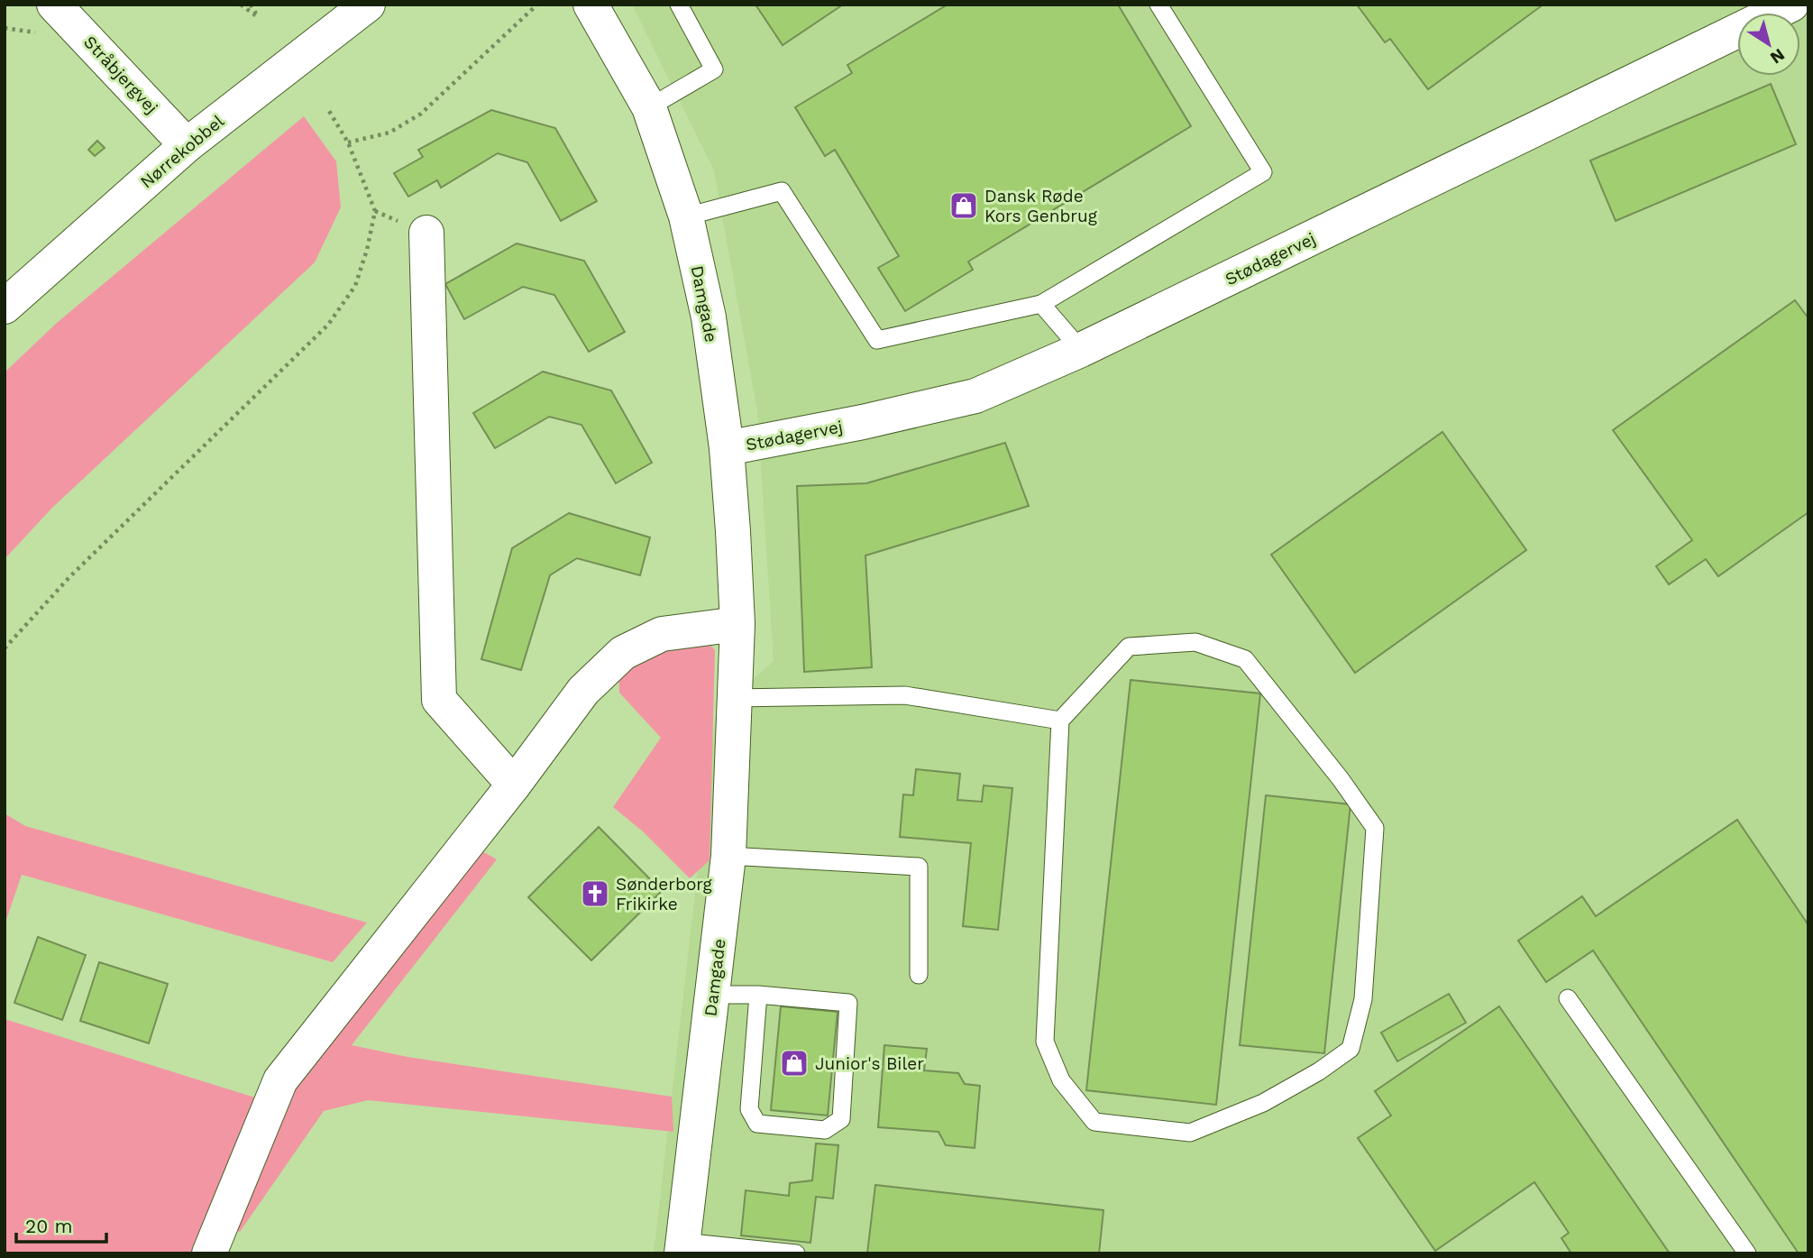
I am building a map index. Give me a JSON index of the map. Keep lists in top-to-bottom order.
{
  "streets": {
    "street": [
      "Stråbjergvej",
      "Nørrekobbel",
      "Stødagervej",
      "Damgade"
    ]
  },
  "crossings": [
    ["Stråbjergvej", "Nørrekobbel"],
    ["Stødagervej", "Damgade"]
  ],
  "places": {
    "shop": ["Dansk Røde Kors Genbrug", "Junior's Biler"],
    "church": ["Sønderborg Frikirke"]
  },
  "scale_bar": "20 m",
  "north": "bottom right"
}
